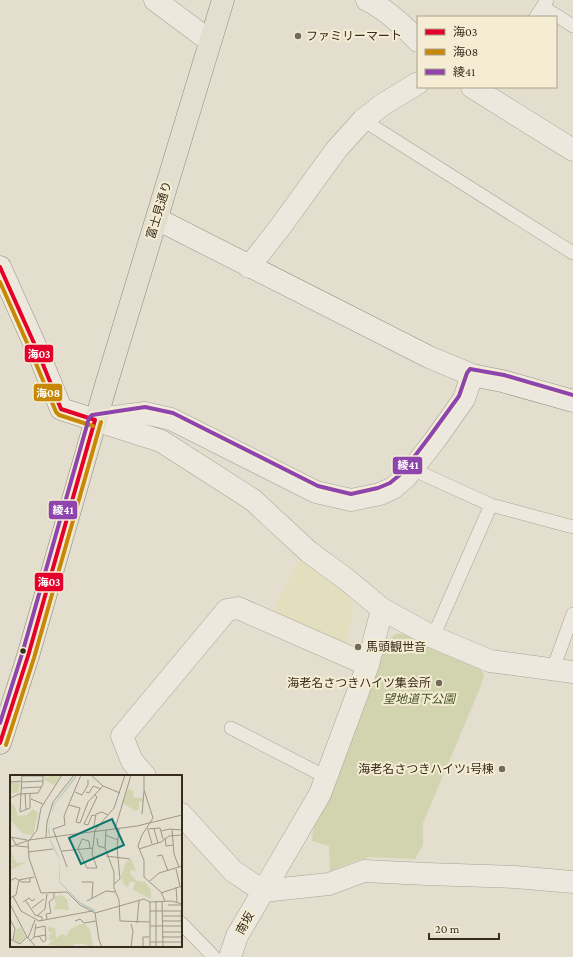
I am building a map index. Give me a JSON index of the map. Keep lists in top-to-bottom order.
{
  "streets": {
    "main road": ["富士見通り"],
    "street": ["南坂"]
  },
  "parks": ["望地道下公園"],
  "places": [
    "ファミリーマート",
    "馬頭観世音",
    "海老名さつきハイツ集会所",
    "海老名さつきハイツ1号棟"
  ],
  "lines": ["transit line 海03", "transit line 海08", "transit line 綾41"],
  "legend": ["海03", "海08", "綾41"],
  "scale_bar": "20 m"
}
